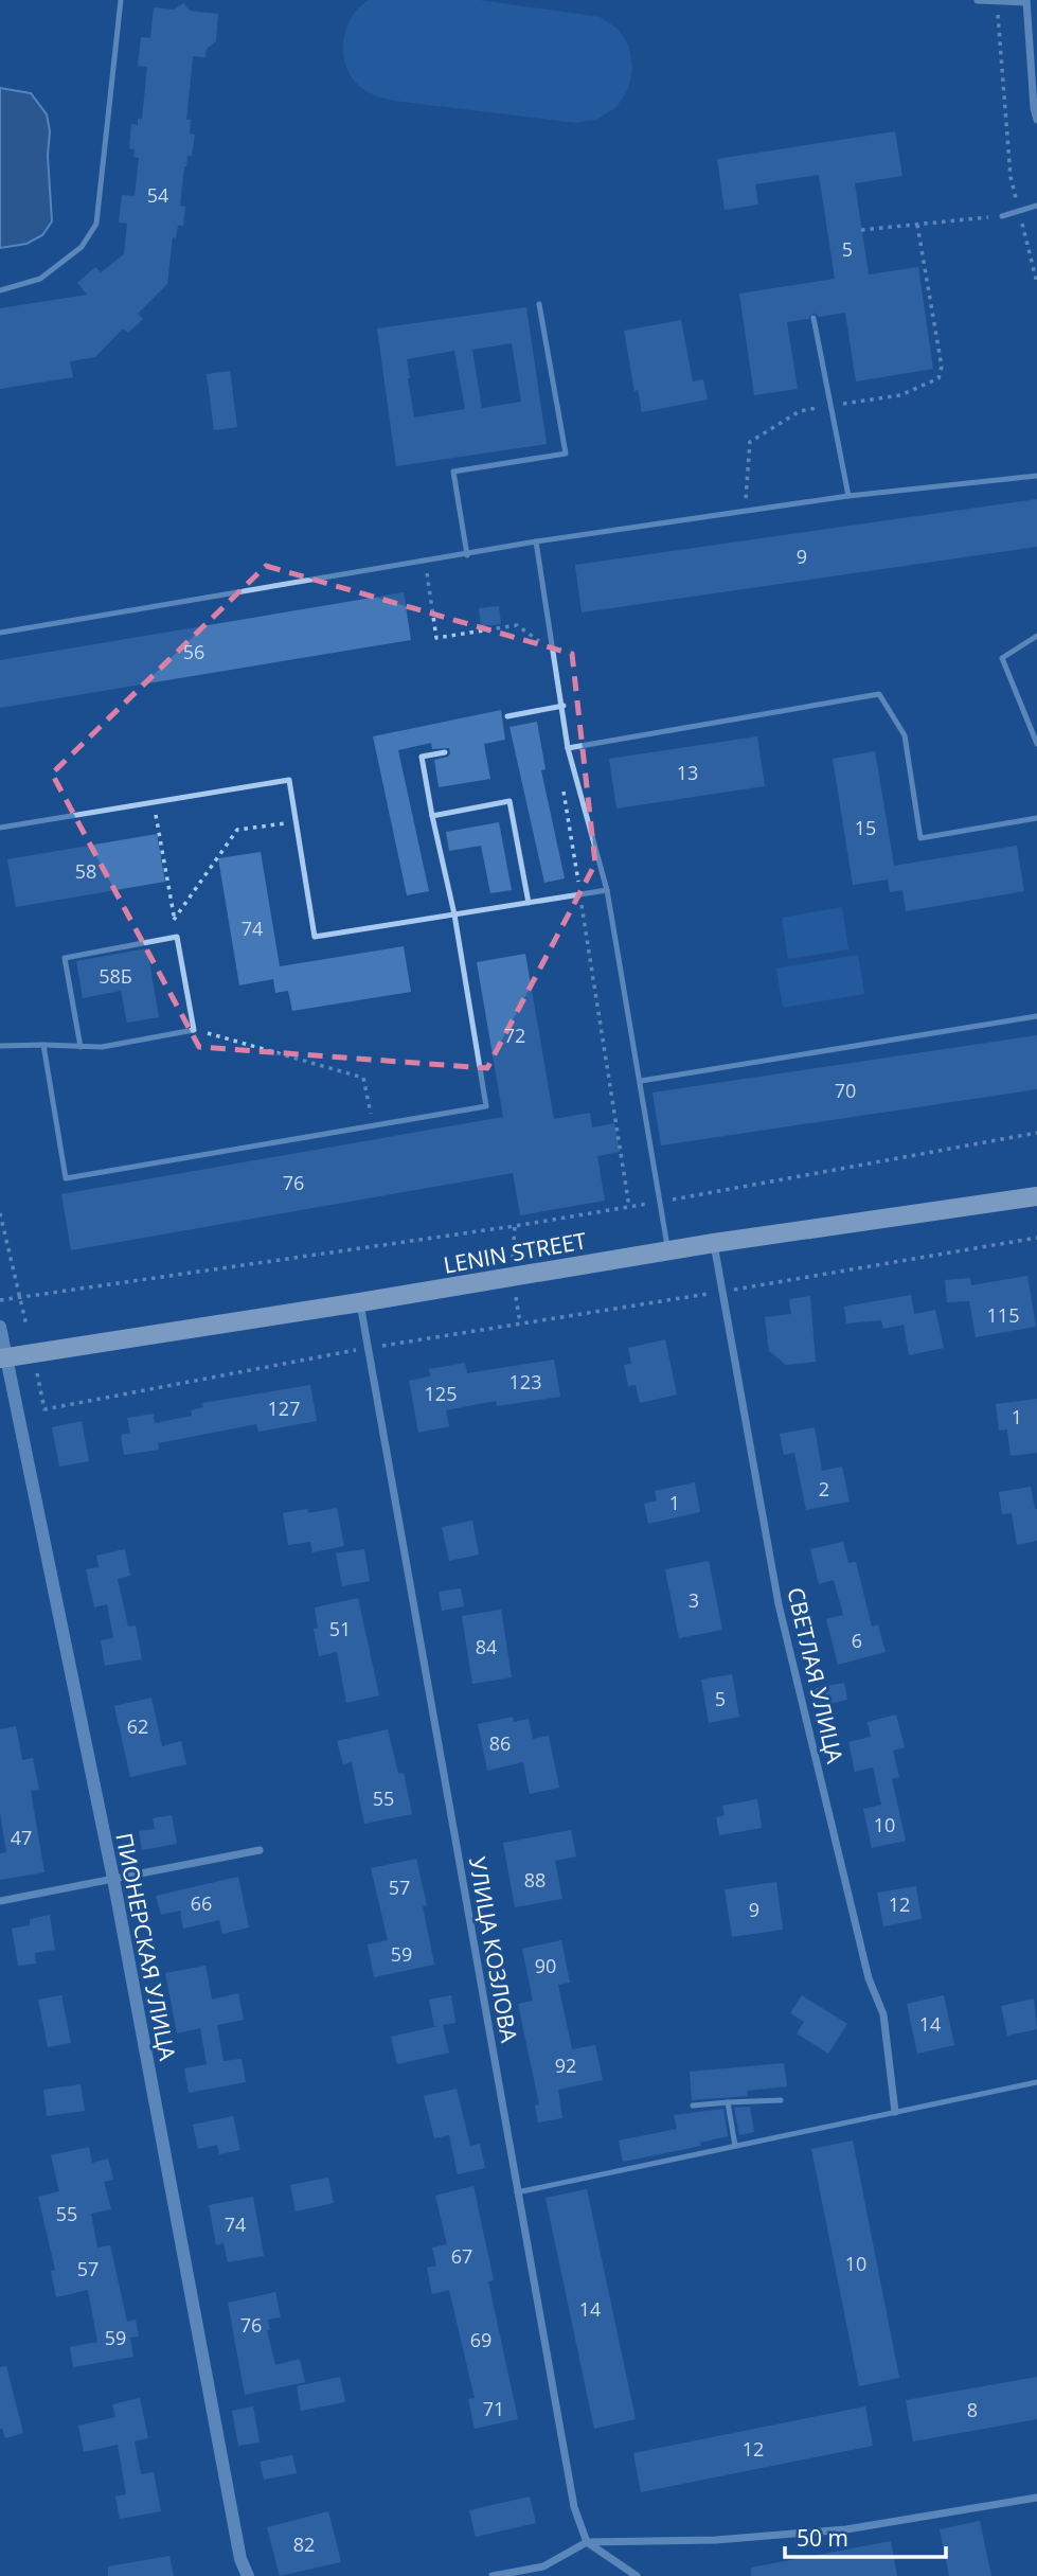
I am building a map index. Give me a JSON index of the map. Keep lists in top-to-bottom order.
{
  "streets": {
    "main road": ["LENIN STREET"],
    "street": ["СВЕТЛАЯ УЛИЦА", "ПИОНЕРСКАЯ УЛИЦА", "УЛИЦА КОЗЛОВА"]
  },
  "crossings": [
    ["LENIN STREET", "СВЕТЛАЯ УЛИЦА"],
    ["LENIN STREET", "ПИОНЕРСКАЯ УЛИЦА"],
    ["LENIN STREET", "УЛИЦА КОЗЛОВА"]
  ],
  "house_numbers": [
    "54",
    "5",
    "9",
    "56",
    "13",
    "15",
    "58",
    "74",
    "58Б",
    "72",
    "70",
    "76",
    "115",
    "123",
    "125",
    "127",
    "1",
    "2",
    "1",
    "3",
    "51",
    "6",
    "84",
    "5",
    "62",
    "86",
    "55",
    "10",
    "47",
    "88",
    "57",
    "66",
    "12",
    "9",
    "59",
    "90",
    "14",
    "92",
    "55",
    "74",
    "67",
    "10",
    "57",
    "14",
    "76",
    "59",
    "69",
    "71",
    "8",
    "12",
    "82"
  ],
  "scale_bar": "50 m"
}
